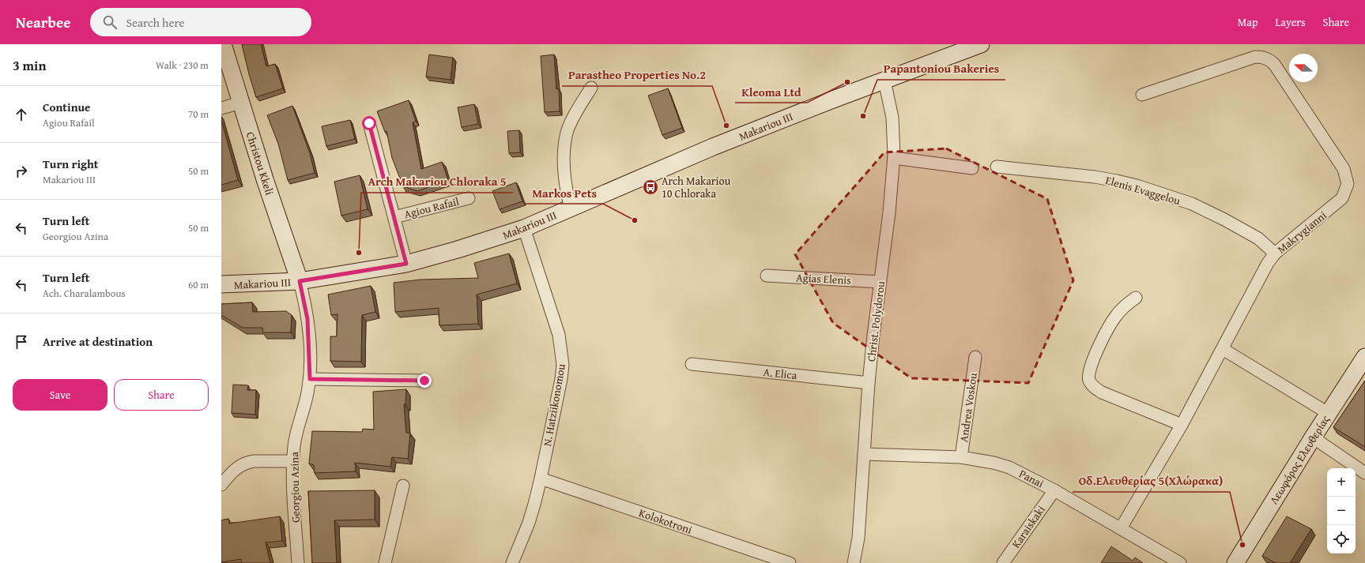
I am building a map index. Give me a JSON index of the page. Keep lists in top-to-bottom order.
{
  "streets": {
    "main road": ["Makariou III", "Christou Kkeli", "Λεωφόρος Ελευθερίας"],
    "street": [
      "Elenis Evaggelou",
      "Agiou Rafail",
      "Makrygianni",
      "Agias Elenis",
      "Christ. Polydorou",
      "A. Elica",
      "N. Hatziikonomou",
      "Andrea Voskou",
      "Panai",
      "Georgiou Azina",
      "Kolokotroni",
      "Karaiskaki"
    ]
  },
  "crossings": [
    ["Makariou III", "Christou Kkeli"],
    ["Makariou III", "Agiou Rafail"],
    ["Makariou III", "Christ. Polydorou"],
    ["Makariou III", "N. Hatziikonomou"],
    ["Makariou III", "Georgiou Azina"],
    ["Christou Kkeli", "Georgiou Azina"],
    ["Elenis Evaggelou", "Makrygianni"],
    ["Makrygianni", "Panai"],
    ["Agias Elenis", "Christ. Polydorou"],
    ["Christ. Polydorou", "A. Elica"],
    ["Christ. Polydorou", "Panai"],
    ["N. Hatziikonomou", "Kolokotroni"],
    ["Andrea Voskou", "Panai"],
    ["Panai", "Karaiskaki"]
  ],
  "places": {
    "other": [
      "Kleoma Ltd",
      "Papantoniou Bakeries",
      "Parastheo Properties No.2",
      "Markos Pets",
      "Arch Makariou Chloraka 5",
      "Οδ.Ελευθερίας 5(Χλώρακα)"
    ],
    "bus stop": ["Arch Makariou 10 Chloraka"]
  },
  "north": "left",
  "page": {
    "header": "Nearbee",
    "search": "Search here",
    "nav": ["Map", "Layers", "Share"],
    "heading": ["3 min", "Walk · 230 m"],
    "list": [
      ["Continue", "Agiou Rafail", "70 m"],
      ["Turn right", "Makariou III", "50 m"],
      ["Turn left", "Georgiou Azina", "50 m"],
      ["Turn left", "Ach. Charalambous", "60 m"],
      "Arrive at destination"
    ],
    "buttons": ["Save", "Share"],
    "map_buttons": ["+", "−"]
  }
}
